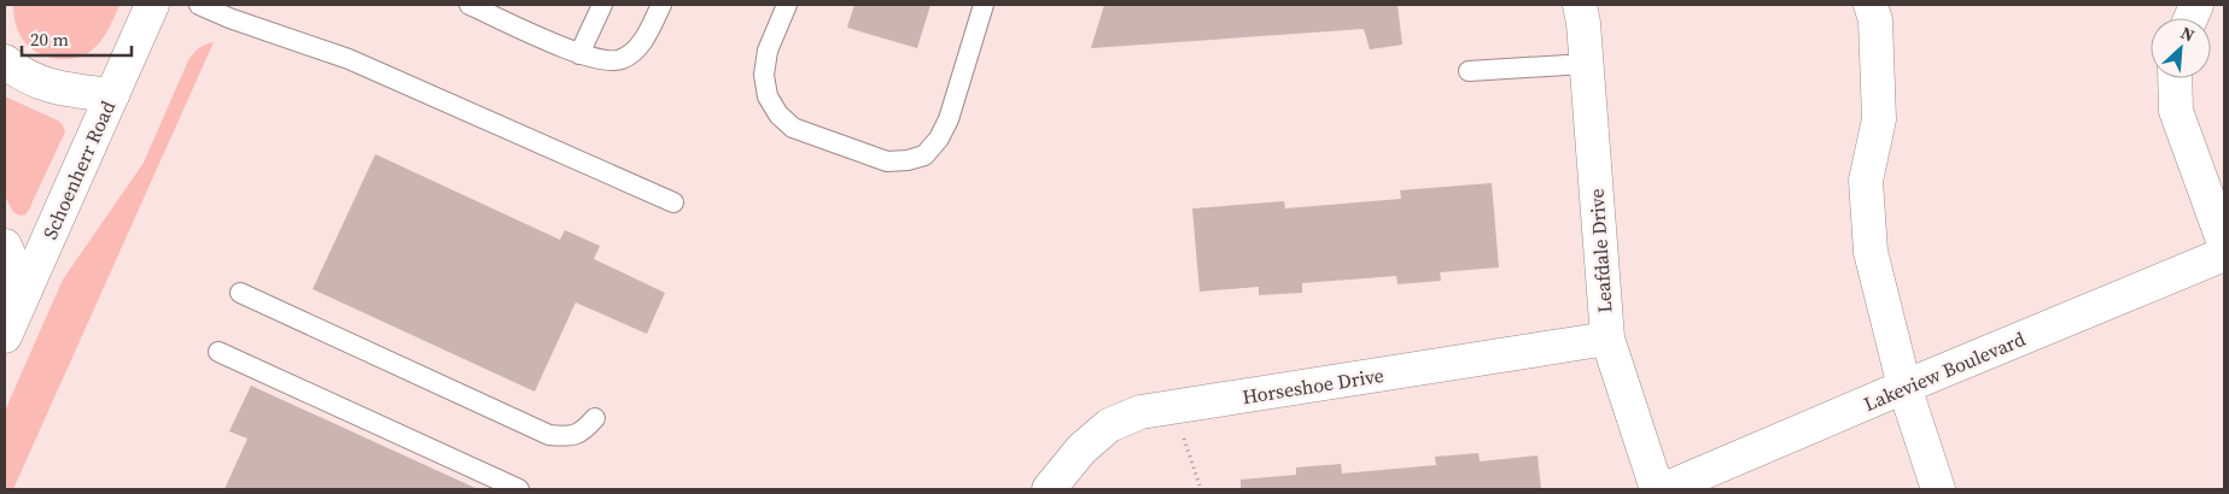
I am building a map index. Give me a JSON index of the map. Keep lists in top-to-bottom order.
{
  "streets": {
    "street": [
      "Schoenherr Road",
      "Leafdale Drive",
      "Lakeview Boulevard",
      "Horseshoe Drive"
    ]
  },
  "crossings": [
    ["Leafdale Drive", "Horseshoe Drive"]
  ],
  "scale_bar": "20 m",
  "north": "top right"
}
